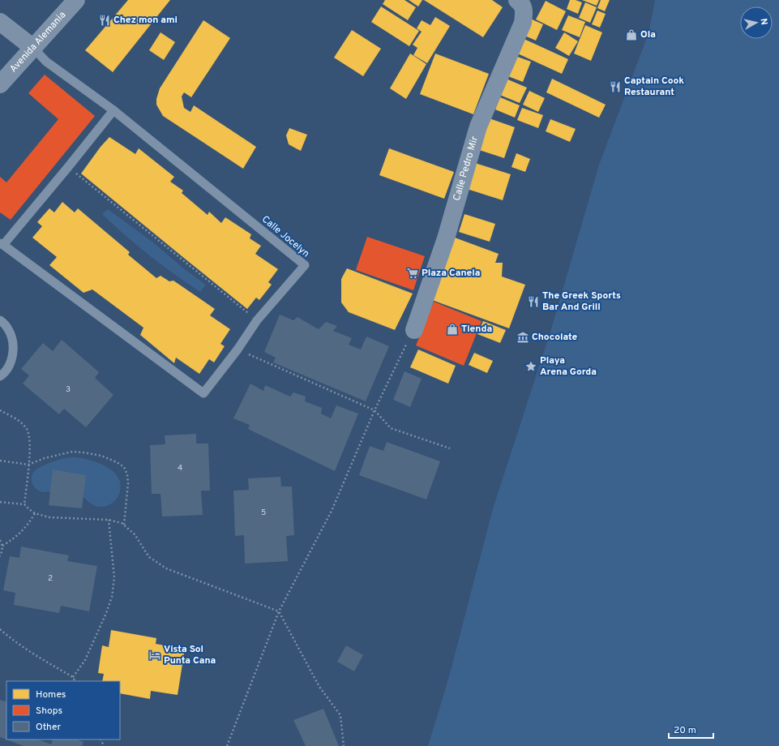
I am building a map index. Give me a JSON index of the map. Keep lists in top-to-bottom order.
{
  "streets": {
    "street": ["Avenida Alemania", "Calle Pedro Mir"],
    "lane": ["Calle Jocelyn"]
  },
  "places": {
    "restaurant": ["Chez mon ami", "Captain Cook Restaurant", "The Greek Sports Bar And Grill"],
    "shop": ["Ola", "Tienda"],
    "supermarket": ["Plaza Canela"],
    "museum": ["Chocolate"],
    "place": ["Playa Arena Gorda"],
    "hotel": ["Vista Sol Punta Cana"]
  },
  "house_numbers": [
    "3",
    "4",
    "5",
    "2"
  ],
  "legend": ["Homes", "Shops", "Other"],
  "scale_bar": "20 m",
  "north": "right"
}
